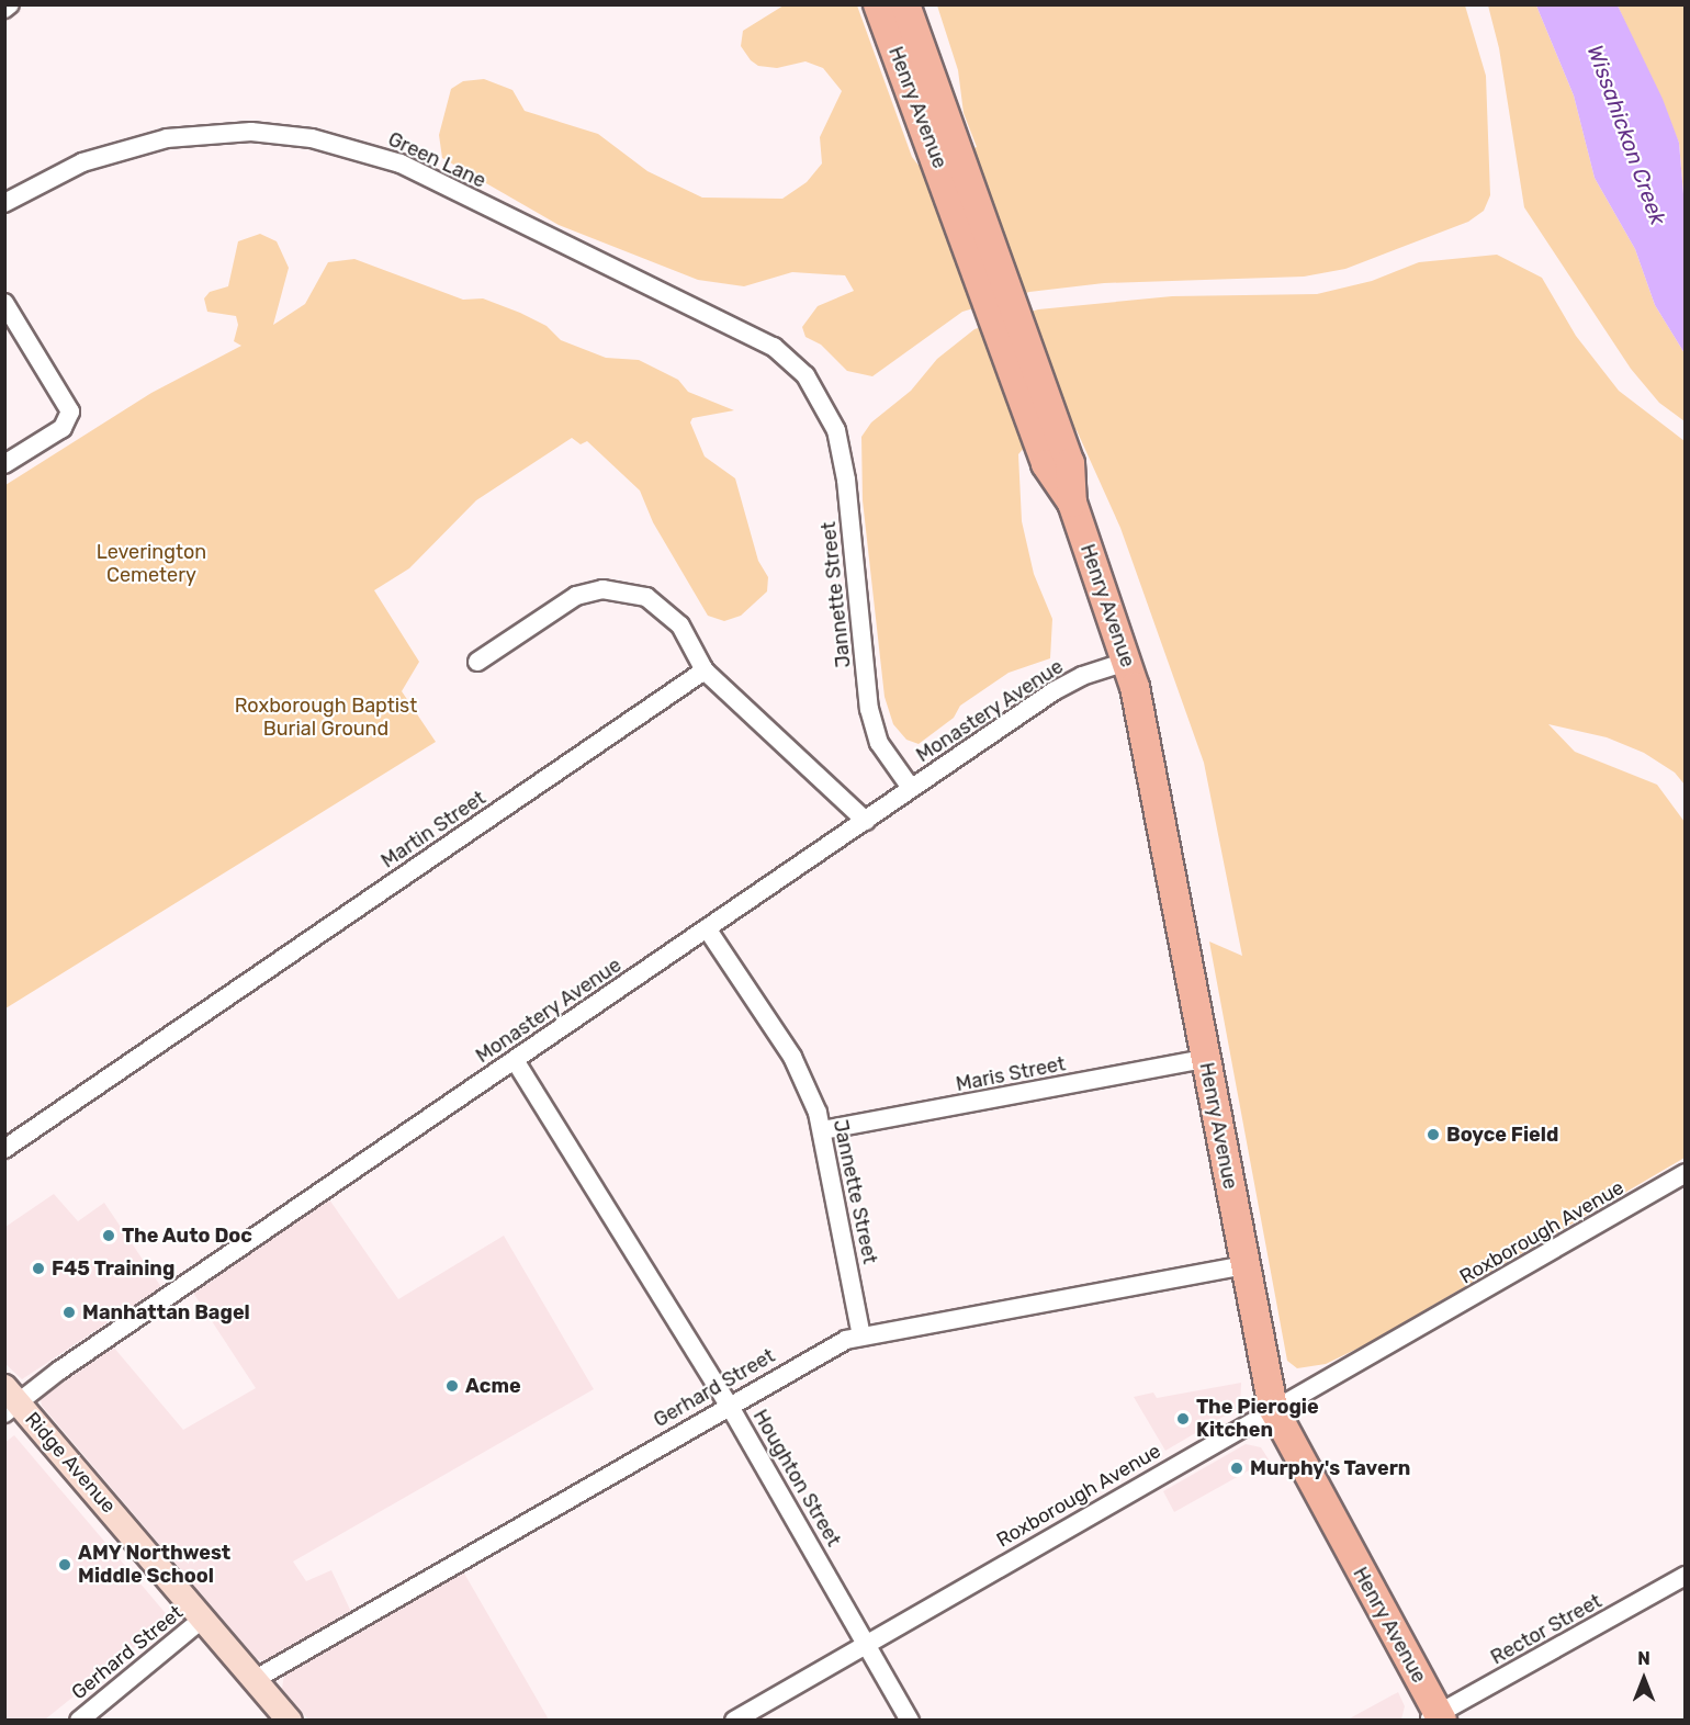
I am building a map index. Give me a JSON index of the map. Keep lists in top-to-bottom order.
{
  "streets": {
    "main road": ["Henry Avenue", "Ridge Avenue"],
    "street": [
      "Green Lane",
      "Jannette Street",
      "Monastery Avenue",
      "Martin Street",
      "Maris Street",
      "Roxborough Avenue",
      "Gerhard Street",
      "Houghton Street",
      "Rector Street"
    ]
  },
  "crossings": [
    ["Henry Avenue", "Monastery Avenue"],
    ["Henry Avenue", "Maris Street"],
    ["Henry Avenue", "Roxborough Avenue"],
    ["Henry Avenue", "Gerhard Street"],
    ["Henry Avenue", "Rector Street"],
    ["Green Lane", "Jannette Street"],
    ["Jannette Street", "Monastery Avenue"],
    ["Jannette Street", "Maris Street"],
    ["Jannette Street", "Gerhard Street"],
    ["Monastery Avenue", "Ridge Avenue"],
    ["Monastery Avenue", "Houghton Street"],
    ["Roxborough Avenue", "Houghton Street"],
    ["Gerhard Street", "Ridge Avenue"],
    ["Gerhard Street", "Houghton Street"]
  ],
  "water": ["Wissahickon Creek"],
  "parks": ["Leverington Cemetery", "Roxborough Baptist Burial Ground"],
  "places": [
    "Boyce Field",
    "The Auto Doc",
    "F45 Training",
    "Manhattan Bagel",
    "Acme",
    "The Pierogie Kitchen",
    "Murphy's Tavern",
    "AMY Northwest Middle School"
  ],
  "north": "top"
}
